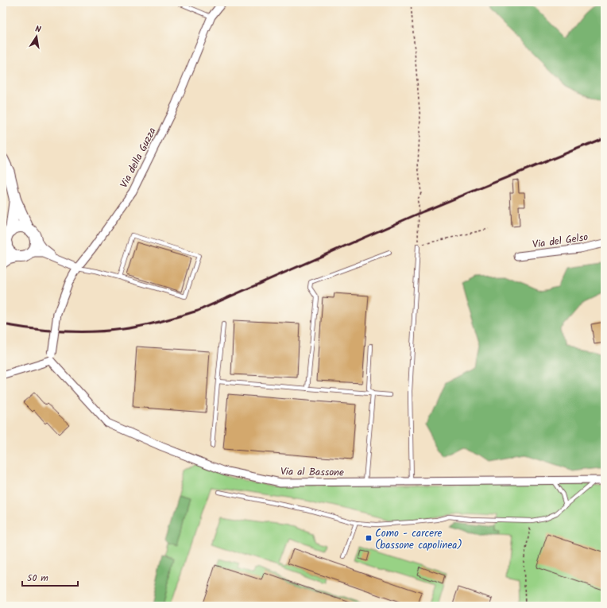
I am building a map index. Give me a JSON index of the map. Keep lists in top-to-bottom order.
{
  "streets": {
    "street": ["Via della Guzza", "Via del Gelso", "Via al Bassone"]
  },
  "crossings": [
    ["Via della Guzza", "Via al Bassone"]
  ],
  "places": {
    "transit": ["Como - carcere (bassone capolinea)"]
  },
  "scale_bar": "50 m",
  "north": "top"
}
